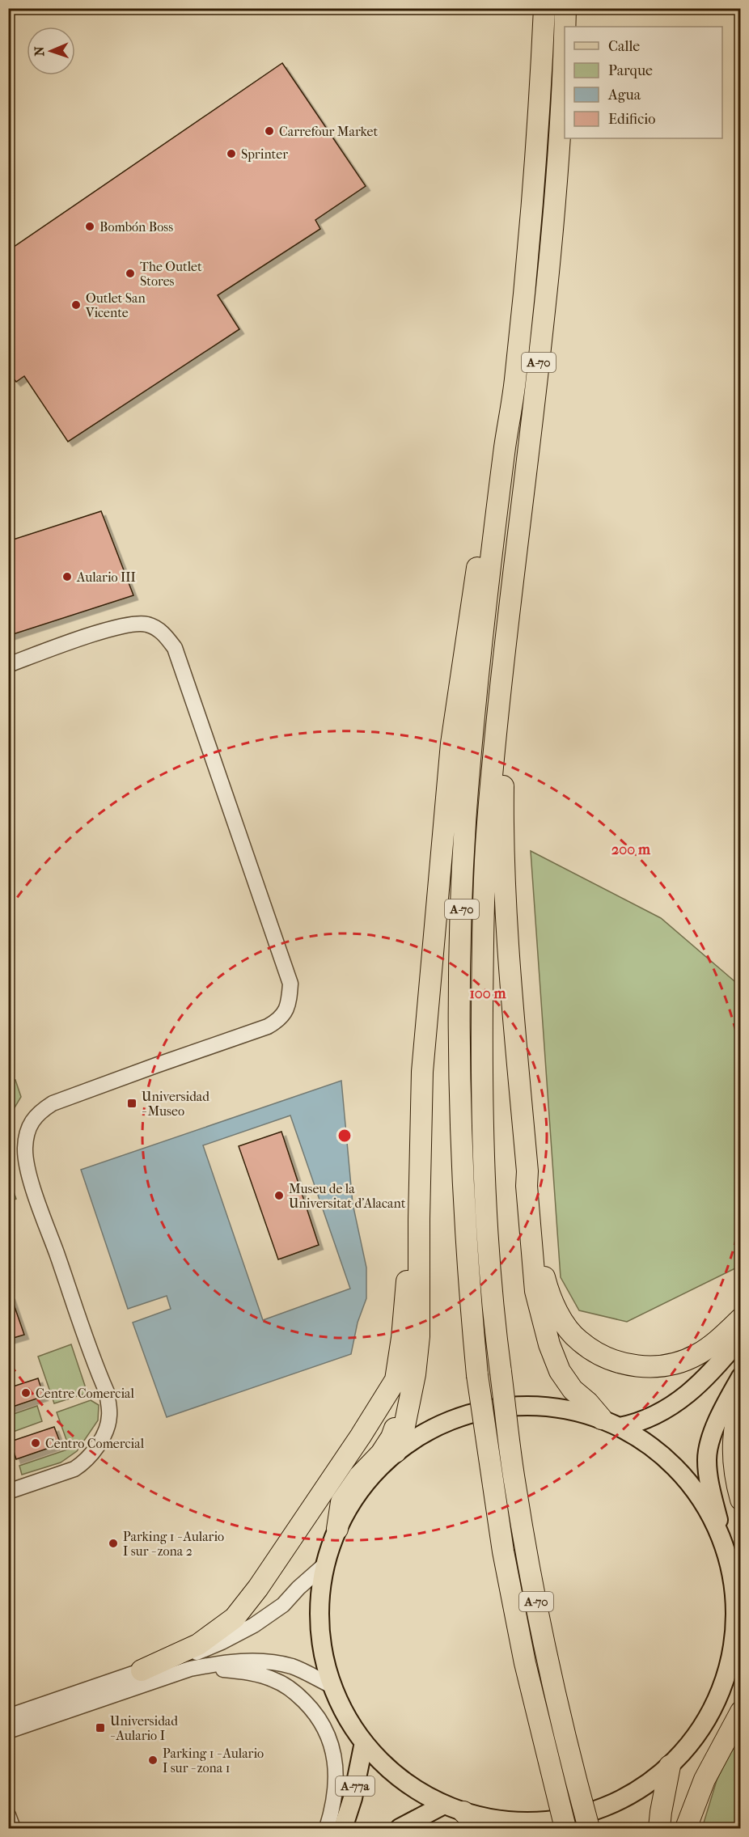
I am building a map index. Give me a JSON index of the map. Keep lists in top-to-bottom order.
{
  "streets": {
    "highway": ["A-70"],
    "main road": ["A-77a"]
  },
  "places": {
    "other": [
      "Carrefour Market",
      "Sprinter",
      "Bombón Boss",
      "The Outlet Stores",
      "Outlet San Vicente",
      "Aulario III",
      "Museu de la Universitat d'Alacant",
      "Centre Comercial",
      "Centro Comercial",
      "Parking 1 - Aulario I sur - zona 2",
      "Parking 1 - Aulario I sur - zona 1"
    ],
    "transit": ["Universidad - Museo", "Universidad - Aulario I"]
  },
  "legend": [
    "Calle",
    "Parque",
    "Agua",
    "Edificio"
  ],
  "north": "left",
  "rings": ["200 m", "100 m"]
}
